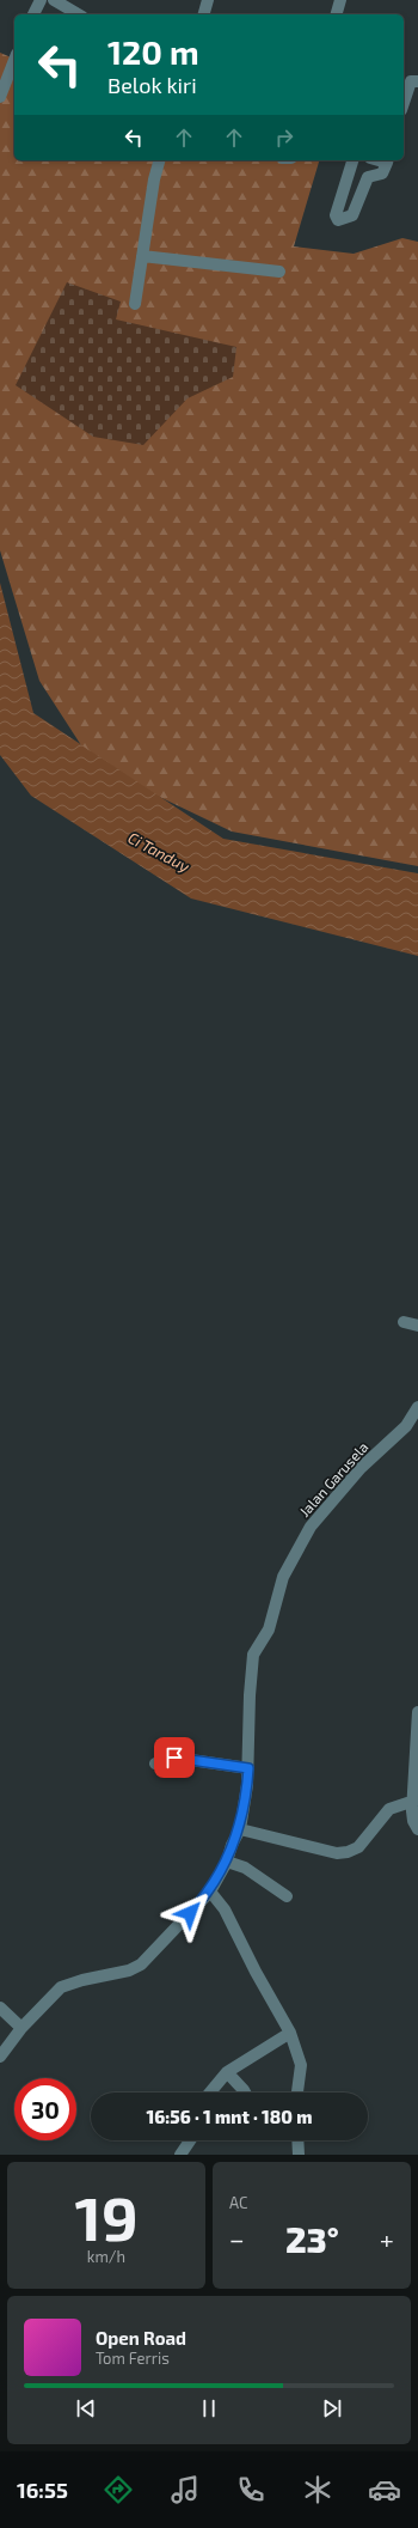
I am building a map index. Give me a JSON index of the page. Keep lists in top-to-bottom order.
{
  "streets": {
    "street": ["Jalan Garusela"]
  },
  "water": ["Ci Tanduy"],
  "page": {
    "turn": ["120 m", "Belok kiri"],
    "limit": "30",
    "trip": "16:56 · 1 mnt · 180 m",
    "tile": [
      ["19", "km/h"],
      "AC"
    ],
    "heat": ["−", "23°", "+"],
    "song": ["Open Road", "Tom Ferris"],
    "tabs": "16:55"
  }
}
